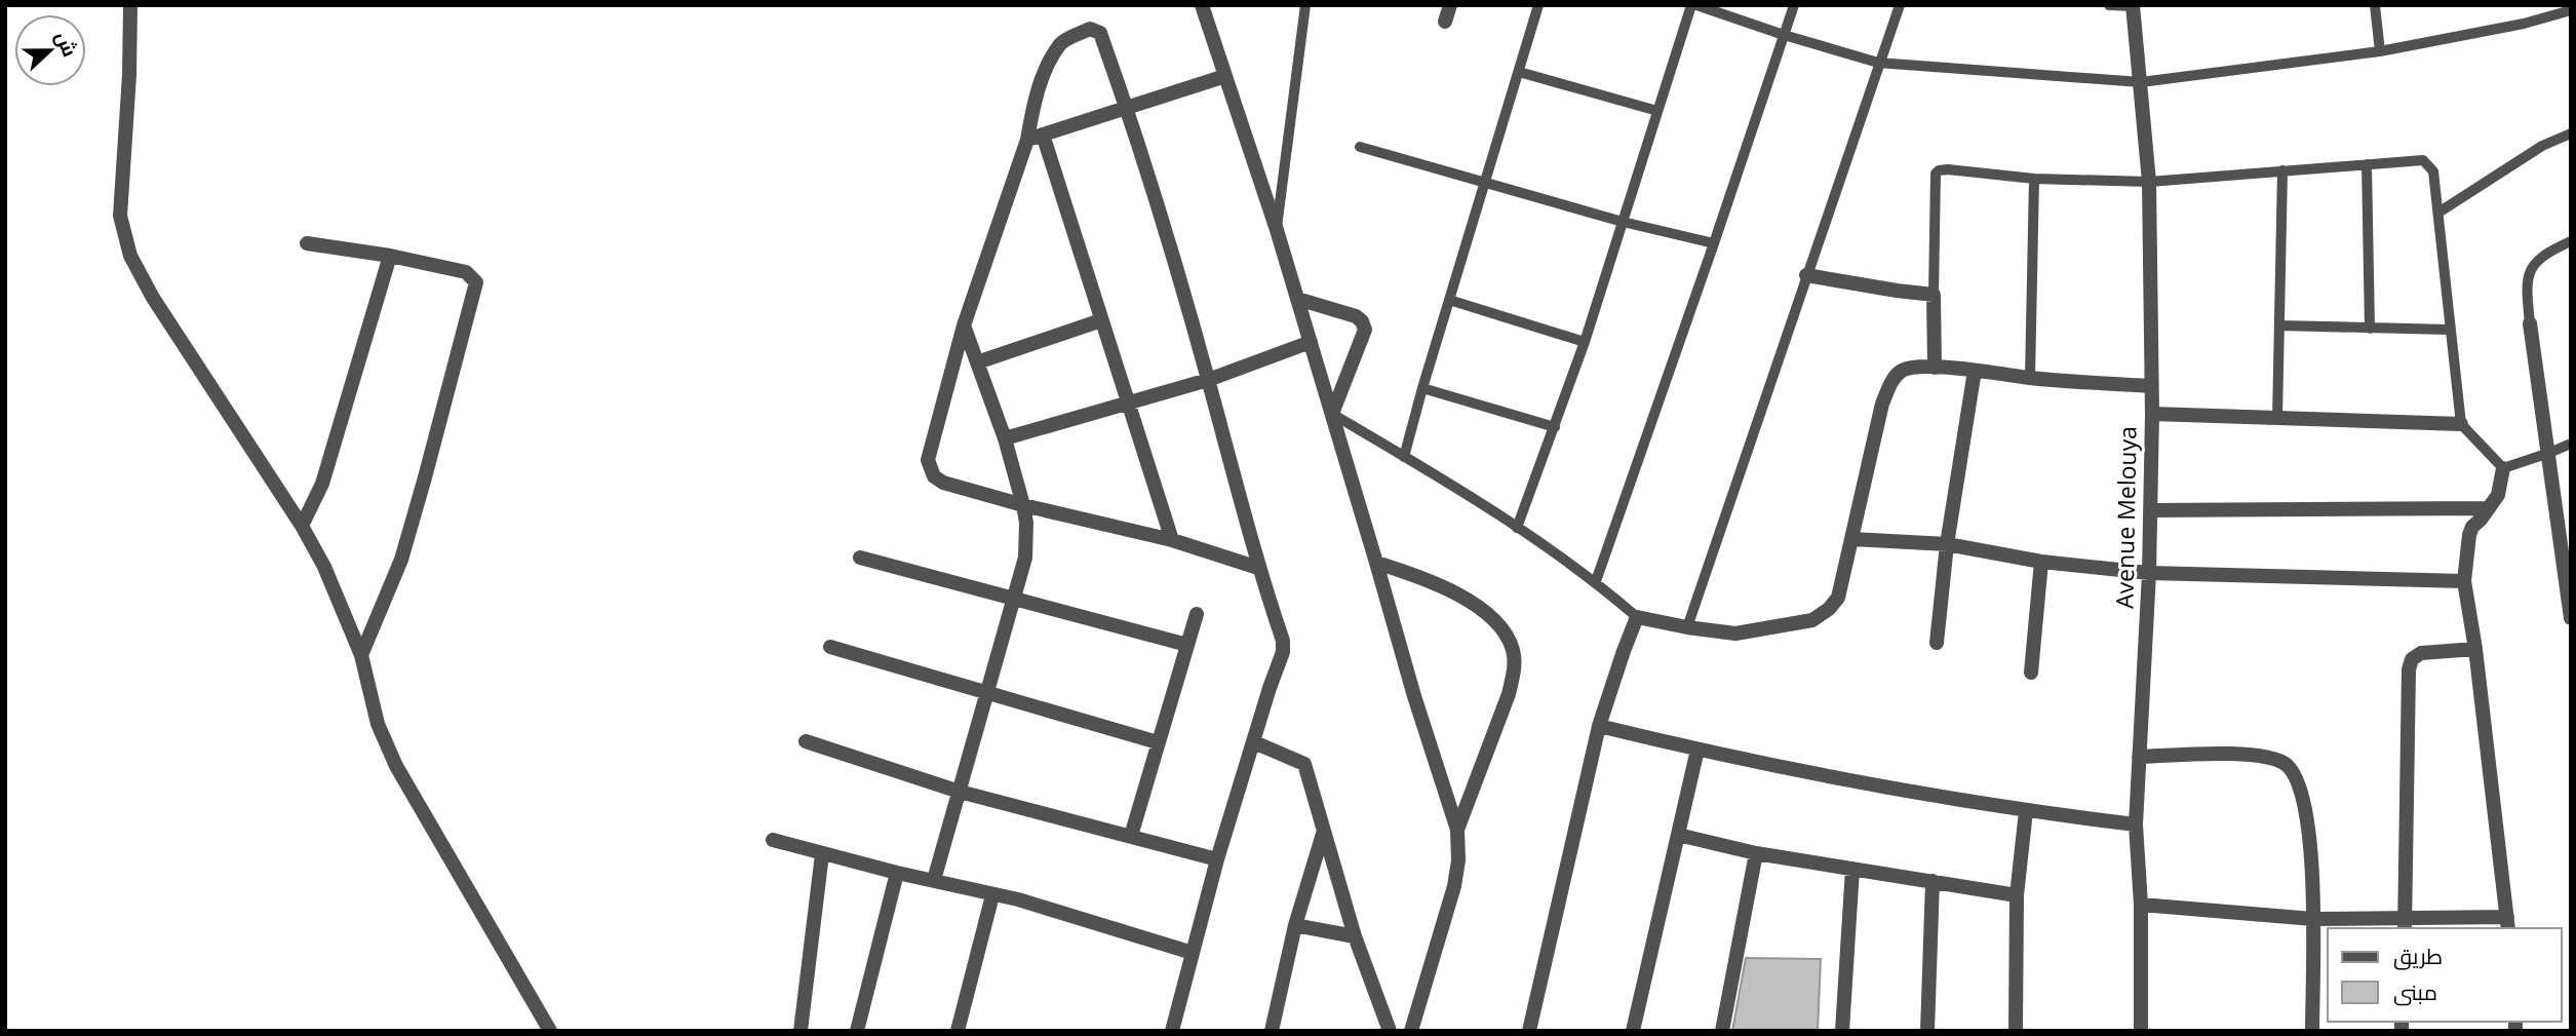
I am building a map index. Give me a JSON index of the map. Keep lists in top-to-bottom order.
{
  "streets": {
    "street": ["Avenue Melouya"]
  },
  "legend": ["طريق", "مبنى"],
  "north": "right"
}
